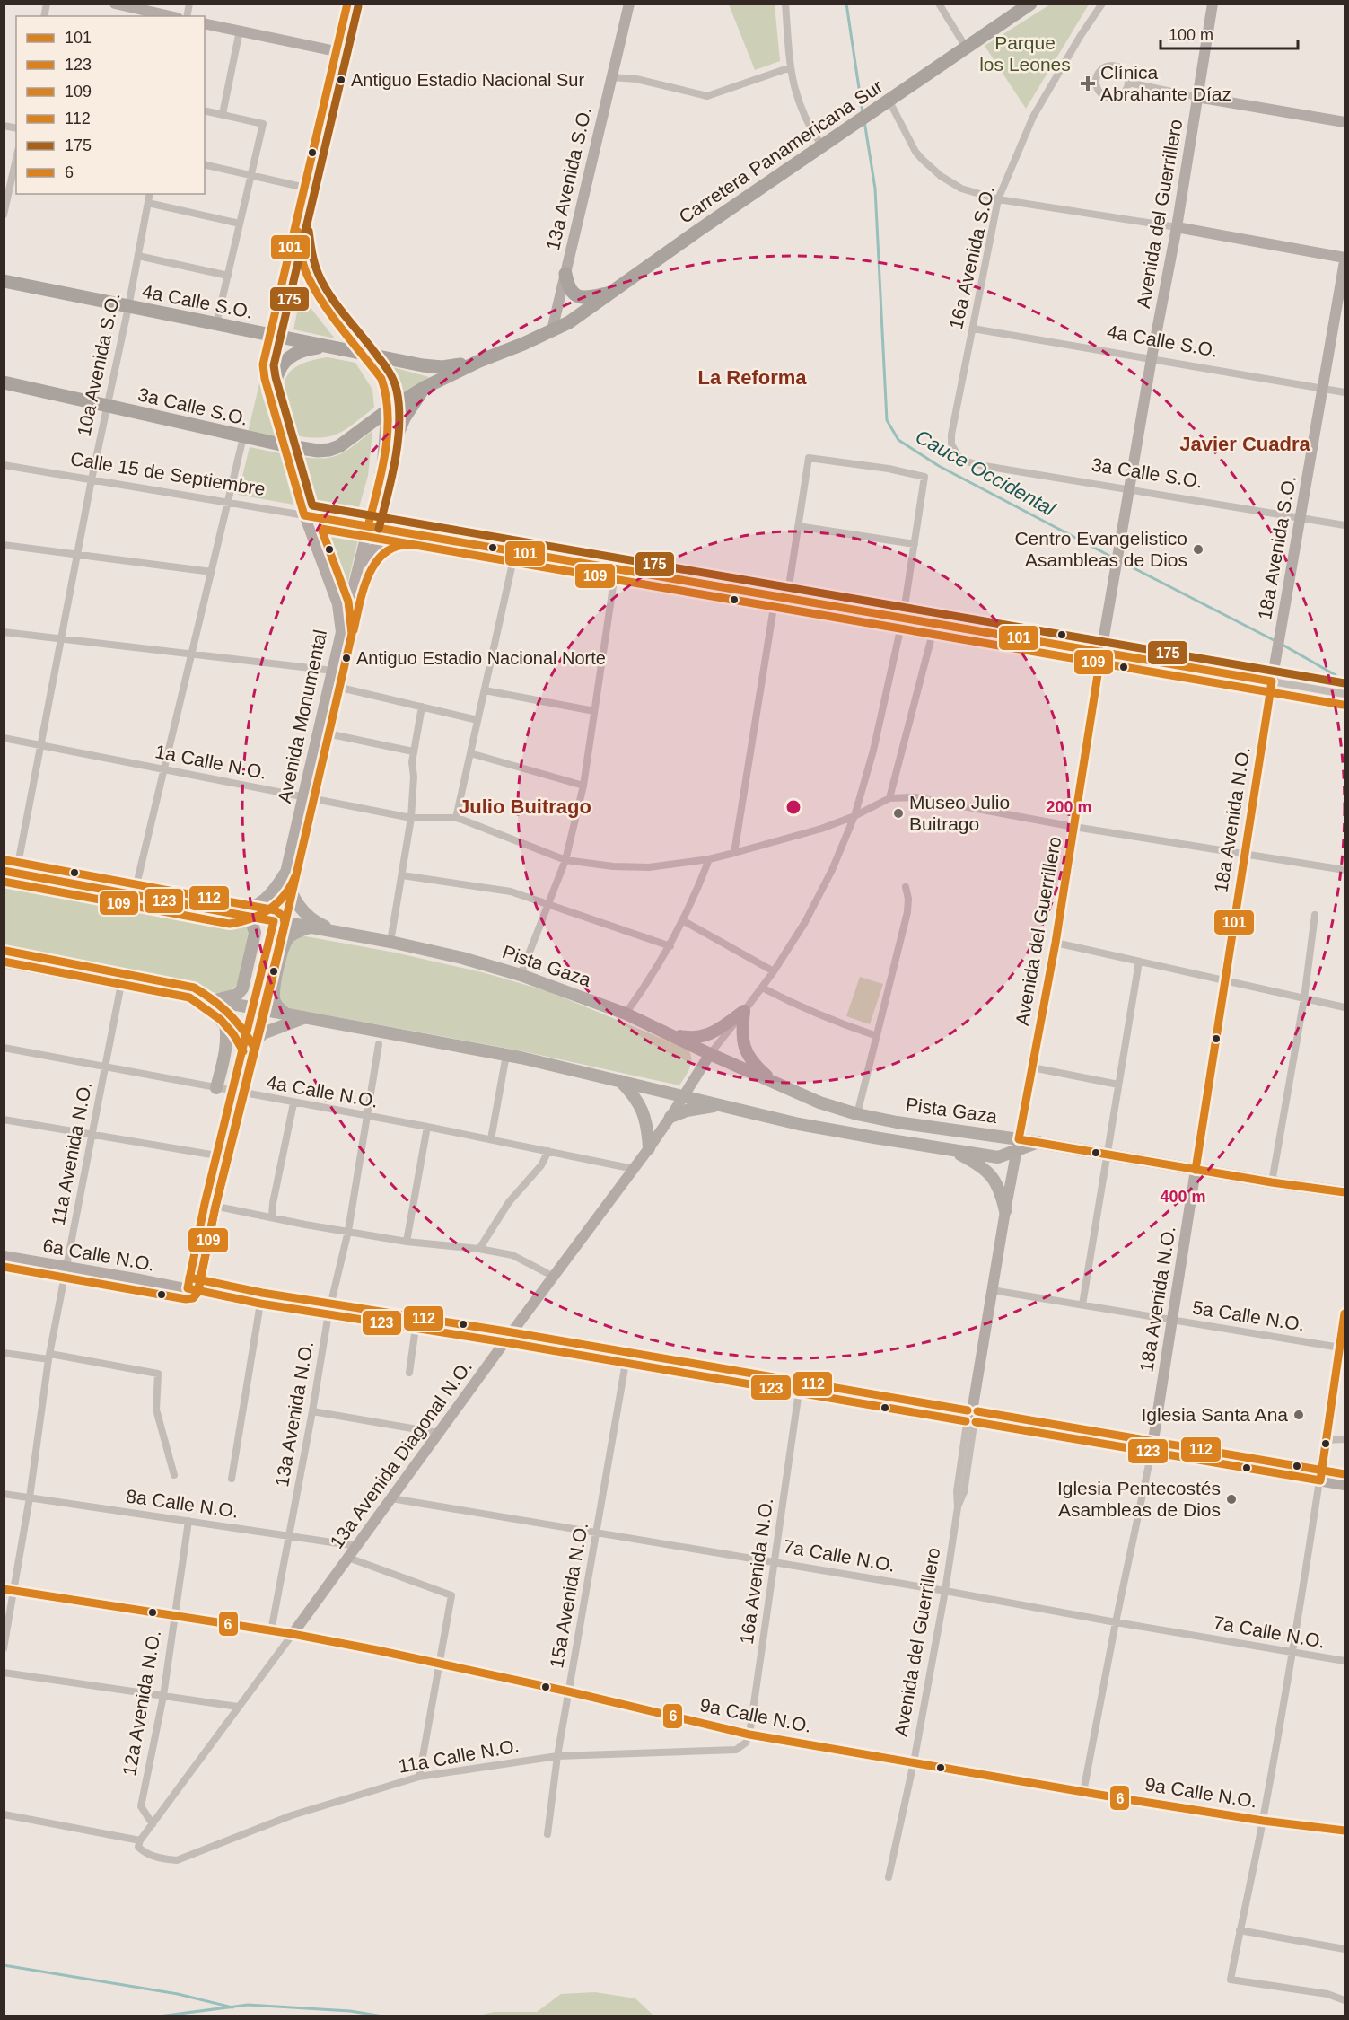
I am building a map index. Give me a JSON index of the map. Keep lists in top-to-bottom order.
{
  "streets": {
    "highway": ["Carretera Panamericana Sur", "4a Calle S.O.", "3a Calle S.O."],
    "main road": ["Pista Gaza"],
    "street": [
      "13a Avenida S.O.",
      "Avenida del Guerrillero",
      "16a Avenida S.O.",
      "10a Avenida S.O.",
      "Calle 15 de Septiembre",
      "18a Avenida S.O.",
      "Avenida Monumental",
      "1a Calle N.O.",
      "18a Avenida N.O.",
      "4a Calle N.O.",
      "11a Avenida N.O.",
      "6a Calle N.O.",
      "5a Calle N.O.",
      "13a Avenida N.O.",
      "13a Avenida Diagonal N.O.",
      "8a Calle N.O.",
      "7a Calle N.O.",
      "16a Avenida N.O.",
      "15a Avenida N.O.",
      "12a Avenida N.O.",
      "9a Calle N.O.",
      "11a Calle N.O."
    ]
  },
  "crossings": [
    ["Carretera Panamericana Sur", "13a Avenida S.O."],
    ["Carretera Panamericana Sur", "4a Calle S.O."],
    ["Carretera Panamericana Sur", "3a Calle S.O."],
    ["Avenida del Guerrillero", "4a Calle S.O."],
    ["Avenida del Guerrillero", "3a Calle S.O."],
    ["Avenida del Guerrillero", "Calle 15 de Septiembre"],
    ["Avenida del Guerrillero", "Pista Gaza"],
    ["Avenida del Guerrillero", "6a Calle N.O."],
    ["Avenida del Guerrillero", "5a Calle N.O."],
    ["Avenida del Guerrillero", "7a Calle N.O."],
    ["Avenida del Guerrillero", "9a Calle N.O."],
    ["16a Avenida S.O.", "4a Calle S.O."],
    ["16a Avenida S.O.", "3a Calle S.O."],
    ["4a Calle S.O.", "10a Avenida S.O."],
    ["4a Calle S.O.", "3a Calle S.O."],
    ["4a Calle S.O.", "18a Avenida S.O."],
    ["4a Calle S.O.", "Avenida Monumental"],
    ["10a Avenida S.O.", "3a Calle S.O."],
    ["10a Avenida S.O.", "Calle 15 de Septiembre"],
    ["10a Avenida S.O.", "1a Calle N.O."],
    ["10a Avenida S.O.", "Pista Gaza"],
    ["3a Calle S.O.", "18a Avenida S.O."],
    ["3a Calle S.O.", "Avenida Monumental"],
    ["Calle 15 de Septiembre", "18a Avenida S.O."],
    ["Calle 15 de Septiembre", "Avenida Monumental"],
    ["Calle 15 de Septiembre", "18a Avenida N.O."],
    ["18a Avenida S.O.", "18a Avenida N.O."],
    ["Avenida Monumental", "1a Calle N.O."],
    ["Avenida Monumental", "Pista Gaza"],
    ["18a Avenida N.O.", "6a Calle N.O."],
    ["18a Avenida N.O.", "5a Calle N.O."],
    ["18a Avenida N.O.", "7a Calle N.O."],
    ["18a Avenida N.O.", "9a Calle N.O."],
    ["Pista Gaza", "11a Avenida N.O."],
    ["Pista Gaza", "13a Avenida Diagonal N.O."],
    ["4a Calle N.O.", "11a Avenida N.O."],
    ["4a Calle N.O.", "13a Avenida N.O."],
    ["4a Calle N.O.", "13a Avenida Diagonal N.O."],
    ["11a Avenida N.O.", "6a Calle N.O."],
    ["11a Avenida N.O.", "8a Calle N.O."],
    ["11a Avenida N.O.", "9a Calle N.O."],
    ["6a Calle N.O.", "13a Avenida N.O."],
    ["6a Calle N.O.", "13a Avenida Diagonal N.O."],
    ["6a Calle N.O.", "16a Avenida N.O."],
    ["6a Calle N.O.", "15a Avenida N.O."],
    ["13a Avenida N.O.", "8a Calle N.O."],
    ["13a Avenida N.O.", "9a Calle N.O."],
    ["13a Avenida Diagonal N.O.", "8a Calle N.O."],
    ["13a Avenida Diagonal N.O.", "7a Calle N.O."],
    ["13a Avenida Diagonal N.O.", "12a Avenida N.O."],
    ["13a Avenida Diagonal N.O.", "9a Calle N.O."],
    ["13a Avenida Diagonal N.O.", "11a Calle N.O."],
    ["8a Calle N.O.", "12a Avenida N.O."],
    ["7a Calle N.O.", "16a Avenida N.O."],
    ["7a Calle N.O.", "15a Avenida N.O."],
    ["16a Avenida N.O.", "9a Calle N.O."],
    ["16a Avenida N.O.", "11a Calle N.O."],
    ["15a Avenida N.O.", "9a Calle N.O."],
    ["15a Avenida N.O.", "11a Calle N.O."],
    ["12a Avenida N.O.", "9a Calle N.O."],
    ["9a Calle N.O.", "11a Calle N.O."]
  ],
  "districts": ["La Reforma", "Javier Cuadra", "Julio Buitrago"],
  "water": ["Cauce Occidental"],
  "parks": ["Parque los Leones"],
  "places": {
    "other": [
      "Antiguo Estadio Nacional Sur",
      "Centro Evangelistico Asambleas de Dios",
      "Antiguo Estadio Nacional Norte",
      "Museo Julio Buitrago",
      "Iglesia Santa Ana",
      "Iglesia Pentecostés Asambleas de Dios"
    ],
    "health": ["Clínica Abrahante Díaz"]
  },
  "lines": [
    "transit line 101",
    "transit line 175",
    "transit line 109",
    "transit line 112",
    "transit line 123",
    "transit line 6"
  ],
  "legend": [
    "101",
    "123",
    "109",
    "112",
    "175",
    "6"
  ],
  "scale_bar": "100 m",
  "rings": ["200 m", "400 m"]
}
